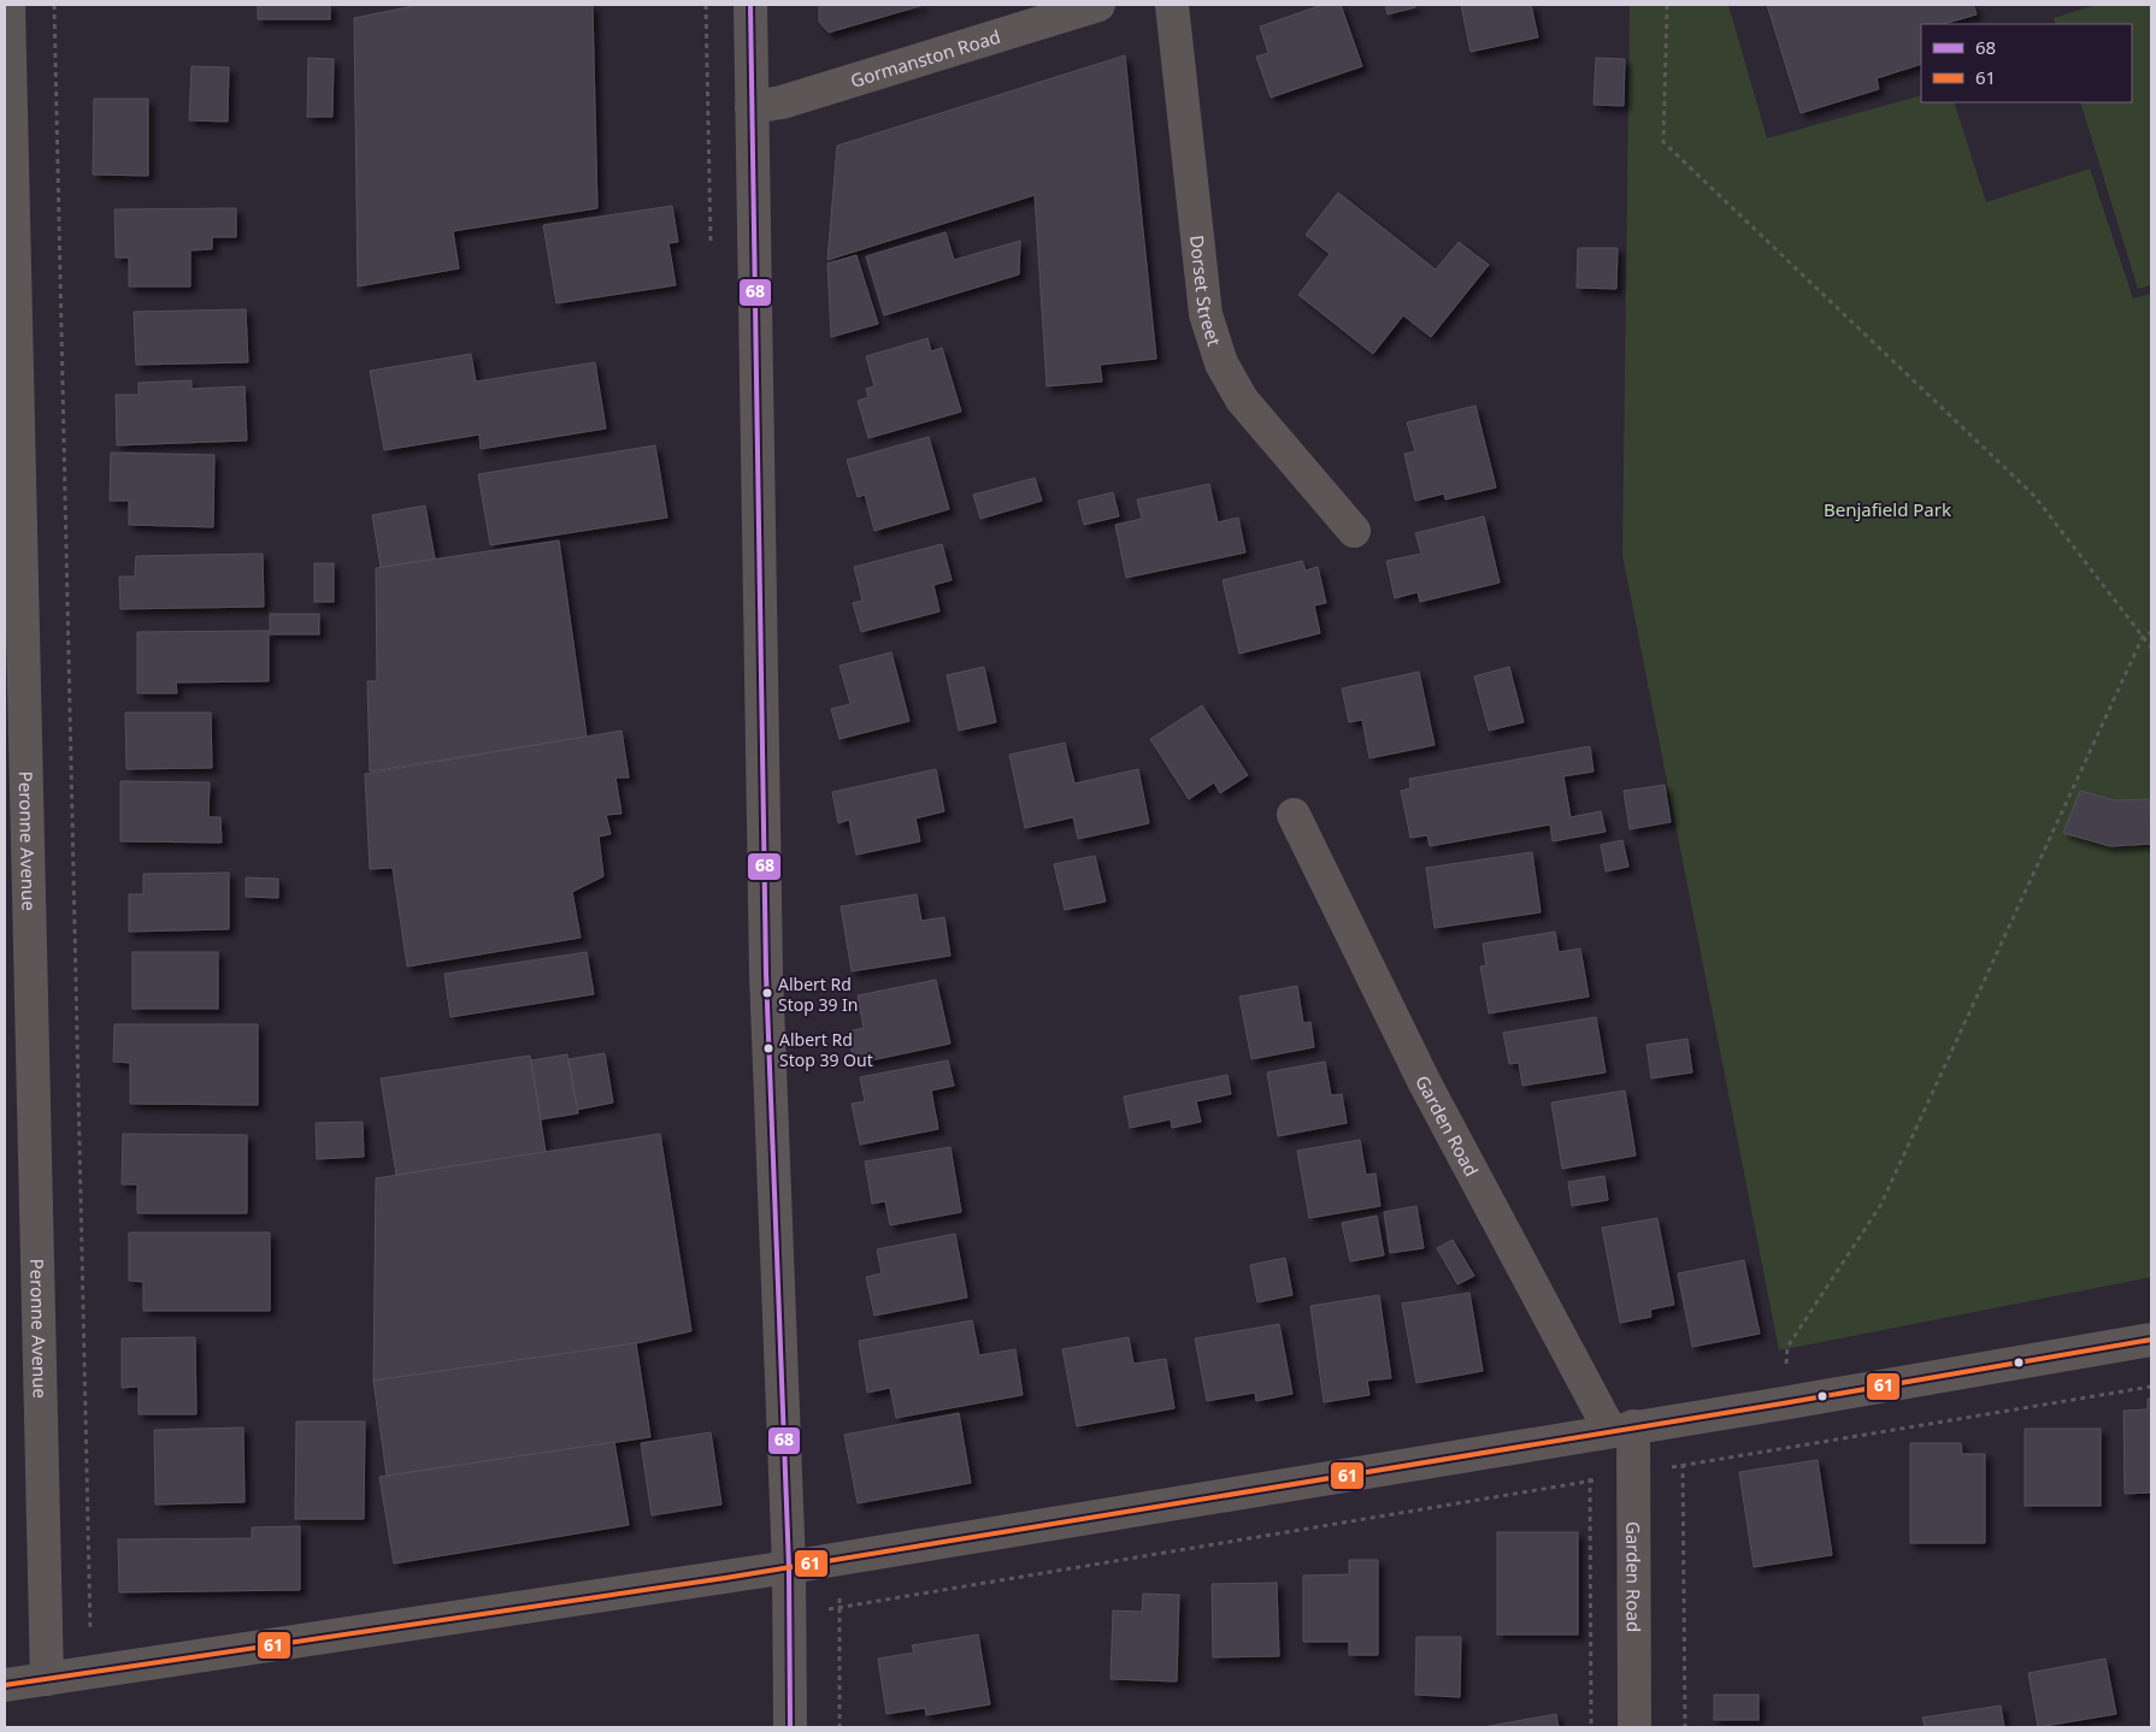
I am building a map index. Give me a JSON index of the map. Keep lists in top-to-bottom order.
{
  "streets": {
    "street": [
      "Gormanston Road",
      "Dorset Street",
      "Peronne Avenue",
      "Garden Road"
    ]
  },
  "parks": ["Benjafield Park"],
  "places": ["Albert Rd Stop 39 In", "Albert Rd Stop 39 Out"],
  "lines": ["transit line 68", "transit line 61"],
  "legend": ["68", "61"]
}
